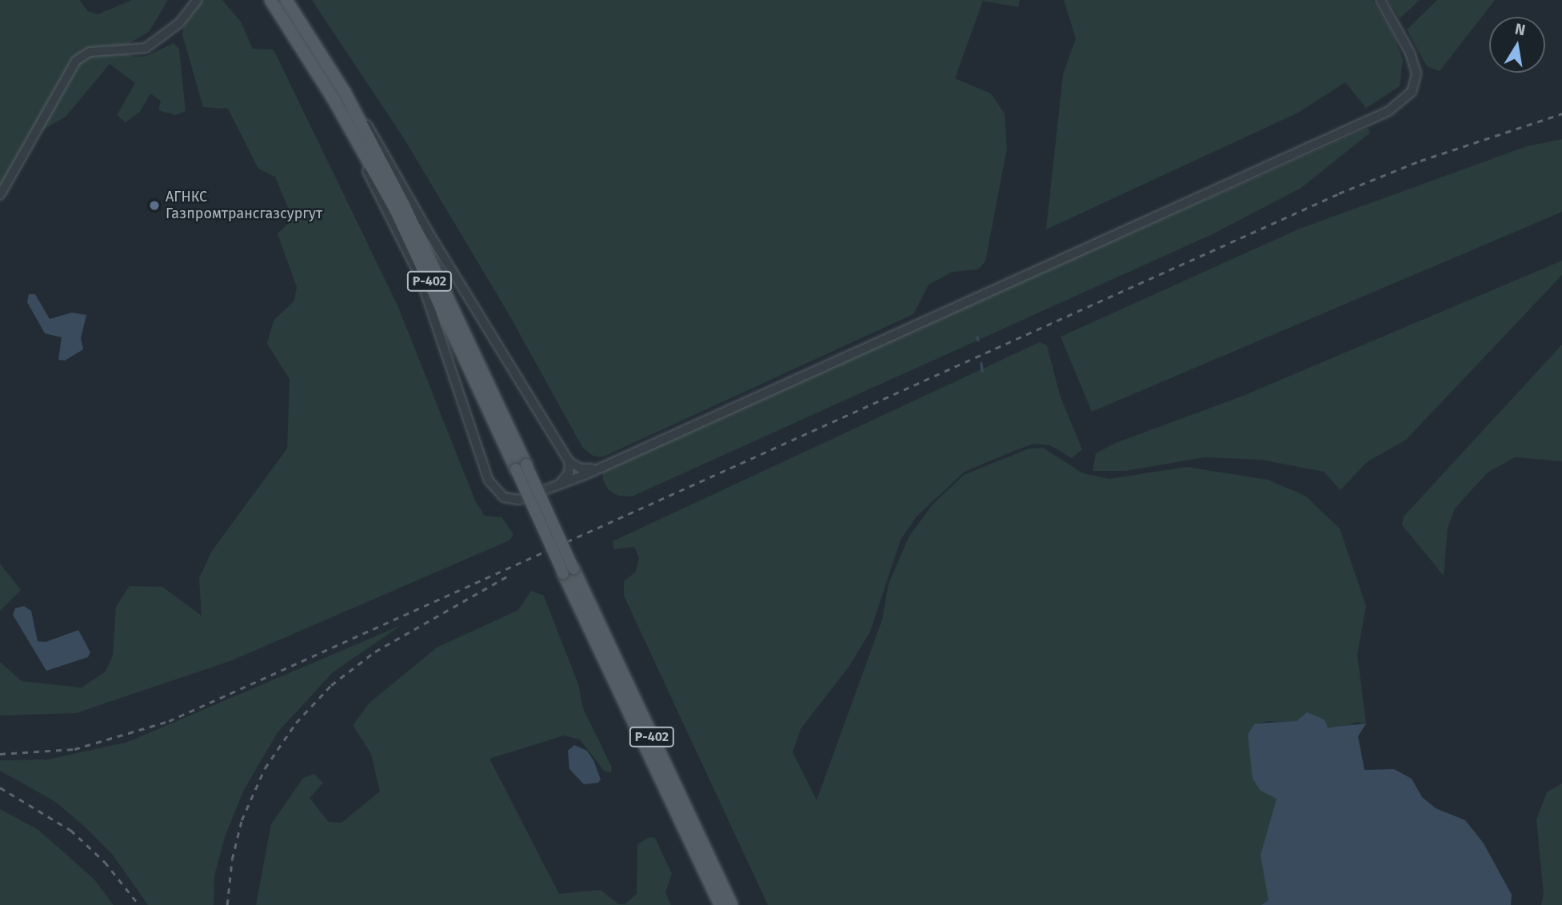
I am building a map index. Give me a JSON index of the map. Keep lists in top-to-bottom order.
{
  "streets": {
    "main road": ["Р-402"]
  },
  "places": ["АГНКС Газпромтрансгазсургут"],
  "north": "top"
}
